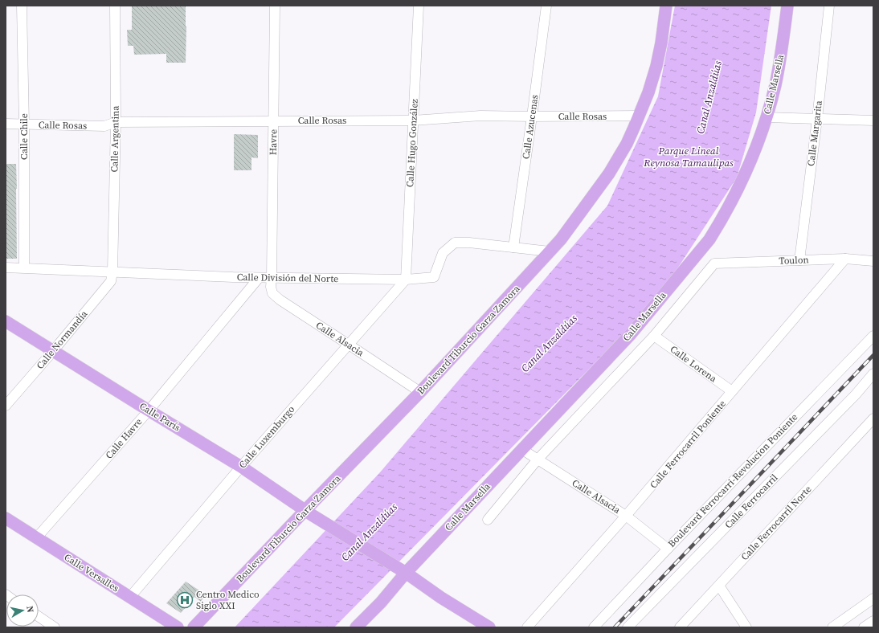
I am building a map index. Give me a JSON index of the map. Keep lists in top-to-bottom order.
{
  "streets": {
    "main road": [
      "Calle Marsella",
      "Boulevard Tiburcio Garza Zamora",
      "Calle París",
      "Calle Versalles"
    ],
    "street": [
      "Calle Rosas",
      "Calle Azucenas",
      "Calle Margarita",
      "Calle Chile",
      "Calle Argentina",
      "Havre",
      "Calle Hugo González",
      "Toulon",
      "Calle División del Norte",
      "Calle Alsacia",
      "Calle Normandía",
      "Calle Lorena",
      "Calle Luxemburgo",
      "Calle Havre",
      "Calle Ferrocarril Poniente",
      "Boulevard Ferrocarri-Revolucion Poniente",
      "Calle Ferrocarril",
      "Calle Ferrocarril Norte"
    ]
  },
  "crossings": [
    ["Calle Marsella", "Calle Alsacia"],
    ["Calle Marsella", "Calle París"],
    ["Calle Rosas", "Calle Azucenas"],
    ["Calle Rosas", "Calle Chile"],
    ["Calle Rosas", "Calle Argentina"],
    ["Calle Rosas", "Havre"],
    ["Calle Rosas", "Calle Hugo González"],
    ["Calle Rosas", "Boulevard Tiburcio Garza Zamora"],
    ["Calle Azucenas", "Calle División del Norte"],
    ["Calle Margarita", "Toulon"],
    ["Calle Chile", "Calle División del Norte"],
    ["Calle Argentina", "Calle División del Norte"],
    ["Calle Argentina", "Calle Normandía"],
    ["Havre", "Calle División del Norte"],
    ["Havre", "Calle Alsacia"],
    ["Calle Hugo González", "Calle División del Norte"],
    ["Calle Hugo González", "Calle Luxemburgo"],
    ["Toulon", "Calle Lorena"],
    ["Toulon", "Calle Ferrocarril Poniente"],
    ["Calle División del Norte", "Calle Alsacia"],
    ["Calle División del Norte", "Calle Normandía"],
    ["Calle División del Norte", "Boulevard Tiburcio Garza Zamora"],
    ["Calle División del Norte", "Calle Luxemburgo"],
    ["Calle División del Norte", "Calle Havre"],
    ["Calle Alsacia", "Boulevard Tiburcio Garza Zamora"],
    ["Calle Alsacia", "Calle Luxemburgo"],
    ["Calle Alsacia", "Calle Ferrocarril Poniente"],
    ["Calle Alsacia", "Boulevard Ferrocarri-Revolucion Poniente"],
    ["Calle Normandía", "Calle París"],
    ["Boulevard Tiburcio Garza Zamora", "Calle París"],
    ["Calle Lorena", "Calle Ferrocarril Poniente"],
    ["Calle París", "Calle Luxemburgo"],
    ["Calle París", "Calle Havre"],
    ["Calle Luxemburgo", "Calle Versalles"],
    ["Calle Havre", "Calle Versalles"]
  ],
  "water": ["Canal Anzaldúas", "Parque Lineal Reynosa Tamaulipas"],
  "places": {
    "hospital": ["Centro Medico Siglo XXI"]
  },
  "north": "right"
}
